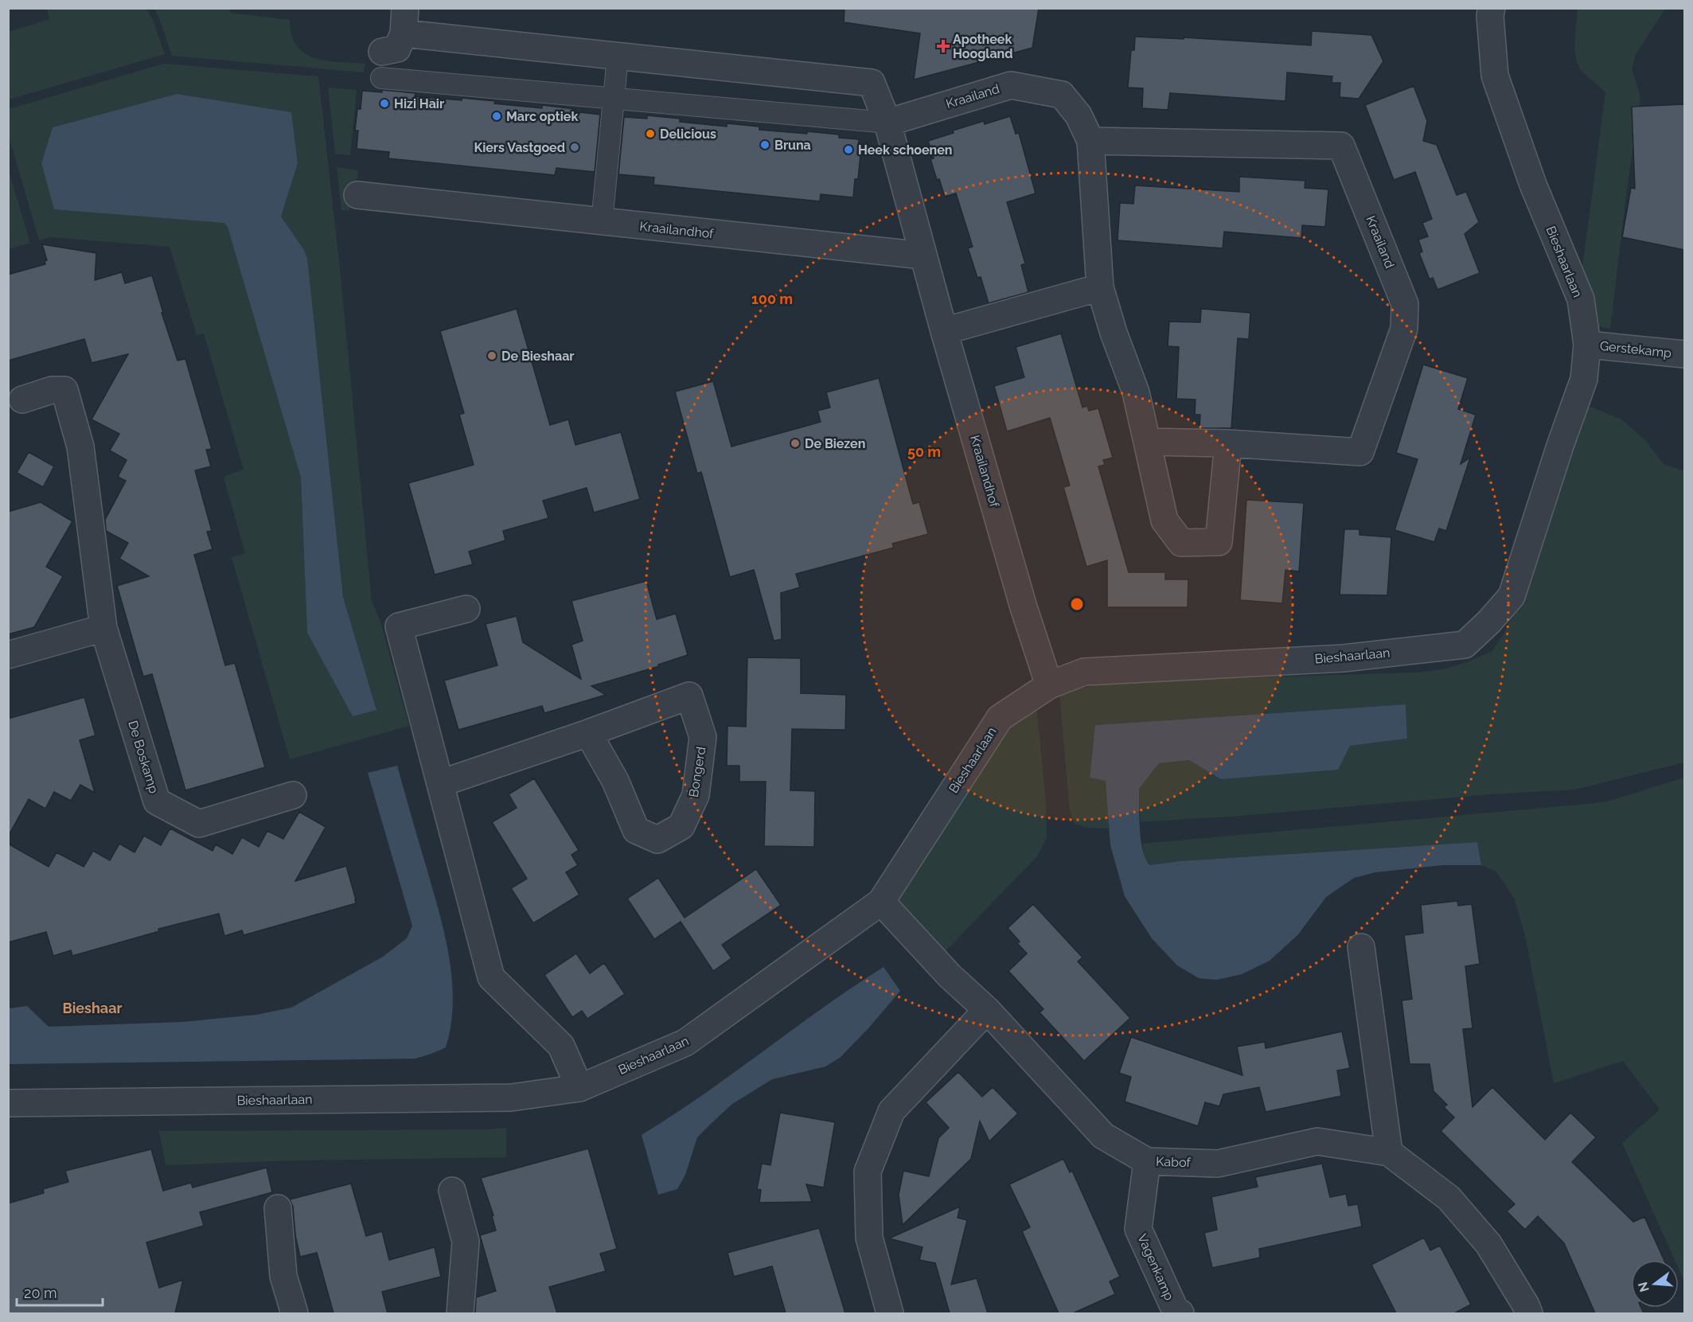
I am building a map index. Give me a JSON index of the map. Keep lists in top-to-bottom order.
{
  "streets": {
    "street": [
      "Kraailand",
      "Kraailandhof",
      "Bieshaarlaan",
      "Gerstekamp",
      "De Boskamp",
      "Bongerd",
      "Kabof",
      "Vagenkamp"
    ]
  },
  "crossings": [
    ["Kraailand", "Kraailandhof"],
    ["Kraailandhof", "Bieshaarlaan"],
    ["Bieshaarlaan", "Gerstekamp"],
    ["Bieshaarlaan", "Kabof"],
    ["Kabof", "Vagenkamp"]
  ],
  "districts": ["Bieshaar"],
  "places": {
    "health": ["Apotheek Hoogland"],
    "other": [
      "Hizi Hair",
      "Marc optiek",
      "Delicious",
      "Bruna",
      "Kiers Vastgoed",
      "Heek schoenen",
      "De Bieshaar",
      "De Biezen"
    ]
  },
  "scale_bar": "20 m",
  "north": "left",
  "rings": ["100 m", "50 m"]
}
